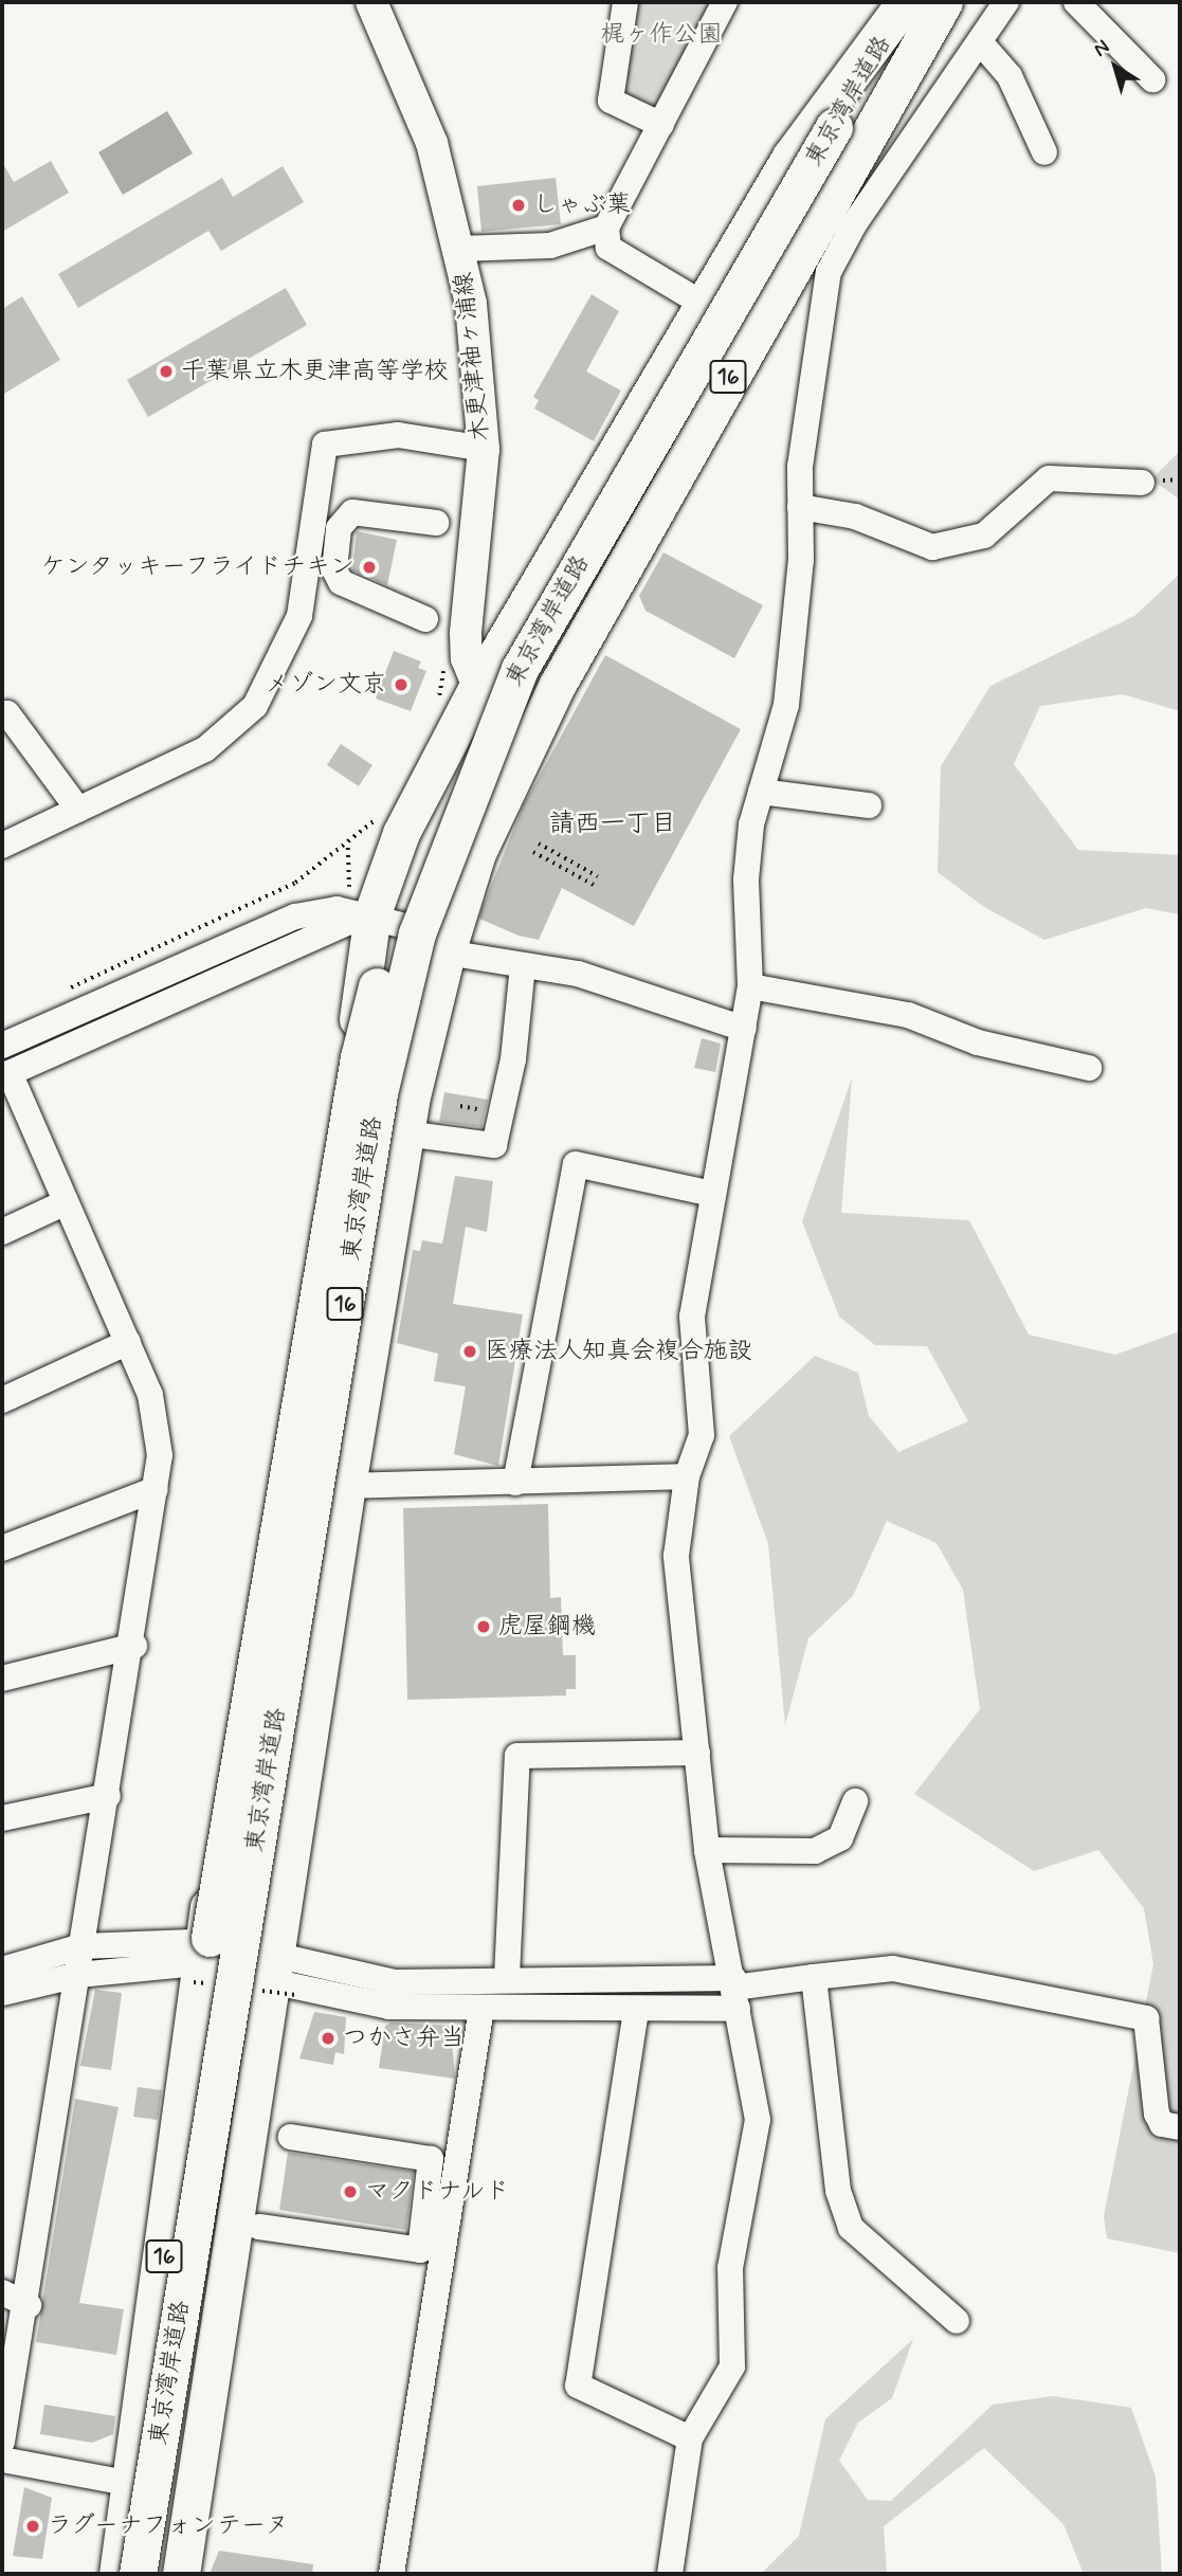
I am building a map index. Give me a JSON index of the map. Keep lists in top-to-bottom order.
{
  "streets": {
    "highway": ["東京湾岸道路", "16"],
    "main road": ["木更津袖ヶ浦線"]
  },
  "crossings": [
    ["東京湾岸道路", "木更津袖ヶ浦線"],
    ["東京湾岸道路", "16"],
    ["木更津袖ヶ浦線", "16"]
  ],
  "districts": ["請西一丁目"],
  "parks": ["梶ヶ作公園"],
  "places": [
    "しゃぶ葉",
    "千葉県立木更津高等学校",
    "ケンタッキーフライドチキン",
    "メゾン文京",
    "医療法人知真会複合施設",
    "虎屋鋼機",
    "つかさ弁当",
    "マクドナルド",
    "ラグーナフォンテーヌ"
  ],
  "north": "top left"
}
